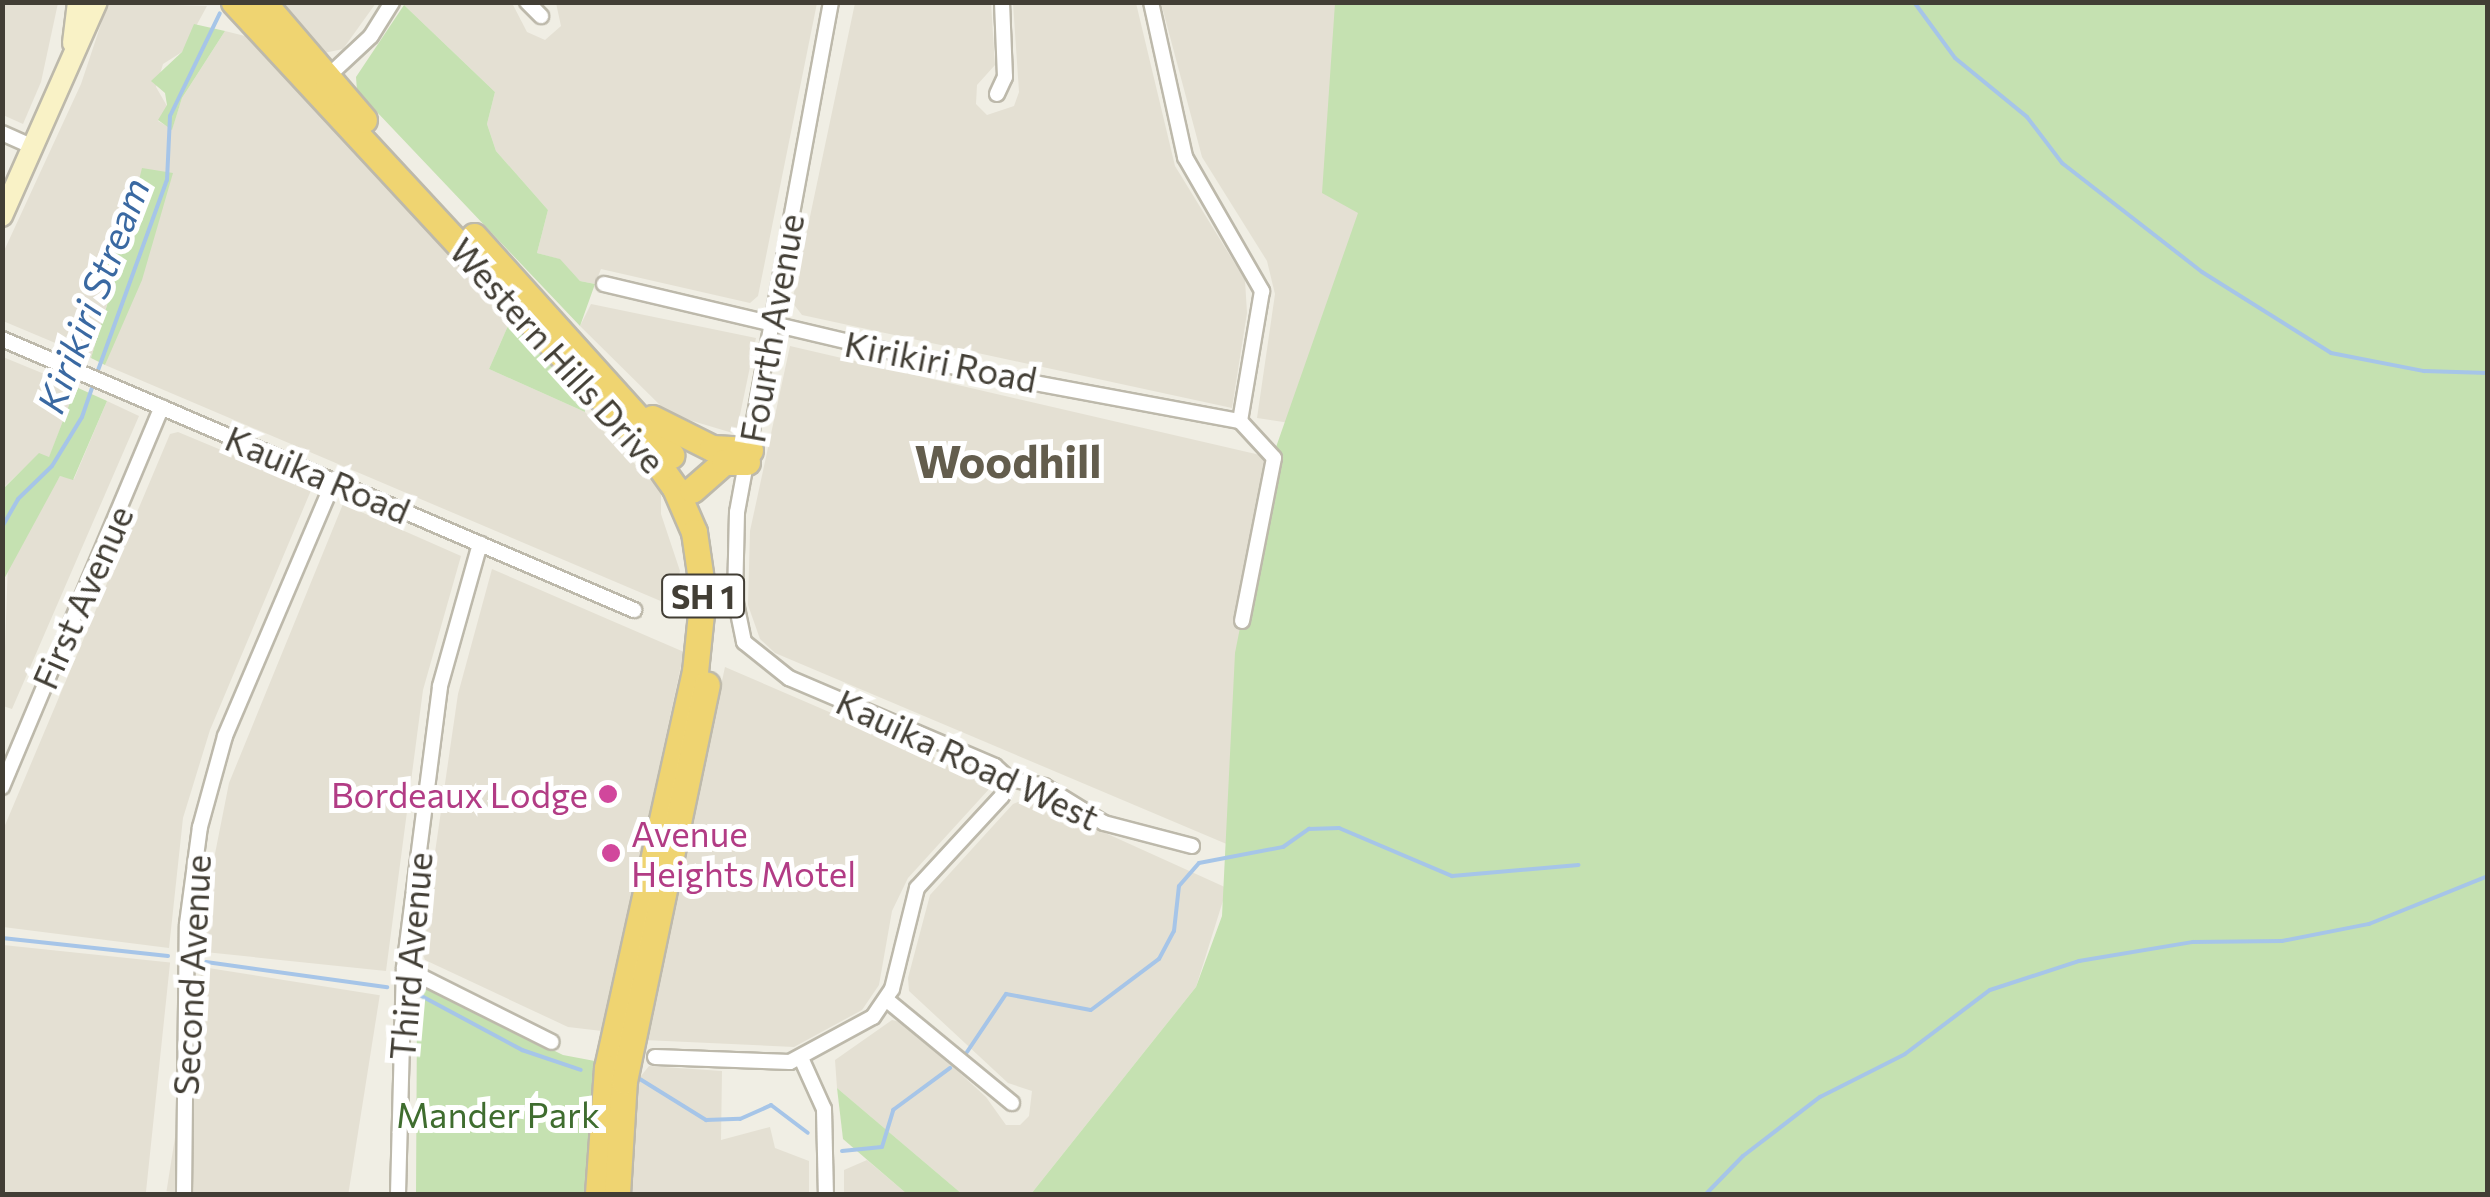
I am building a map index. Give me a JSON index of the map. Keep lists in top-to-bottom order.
{
  "streets": {
    "highway": ["Western Hills Drive", "SH 1"],
    "street": [
      "Fourth Avenue",
      "Kirikiri Road",
      "Kauika Road",
      "First Avenue",
      "Kauika Road West",
      "Third Avenue",
      "Second Avenue"
    ]
  },
  "crossings": [
    ["Fourth Avenue", "Kirikiri Road"],
    ["Fourth Avenue", "Kauika Road West"],
    ["Kauika Road", "First Avenue"],
    ["Kauika Road", "Third Avenue"],
    ["Kauika Road", "Second Avenue"]
  ],
  "districts": ["Woodhill"],
  "water": ["Kirikiri Stream"],
  "parks": ["Mander Park"],
  "places": ["Bordeaux Lodge", "Avenue Heights Motel"]
}
